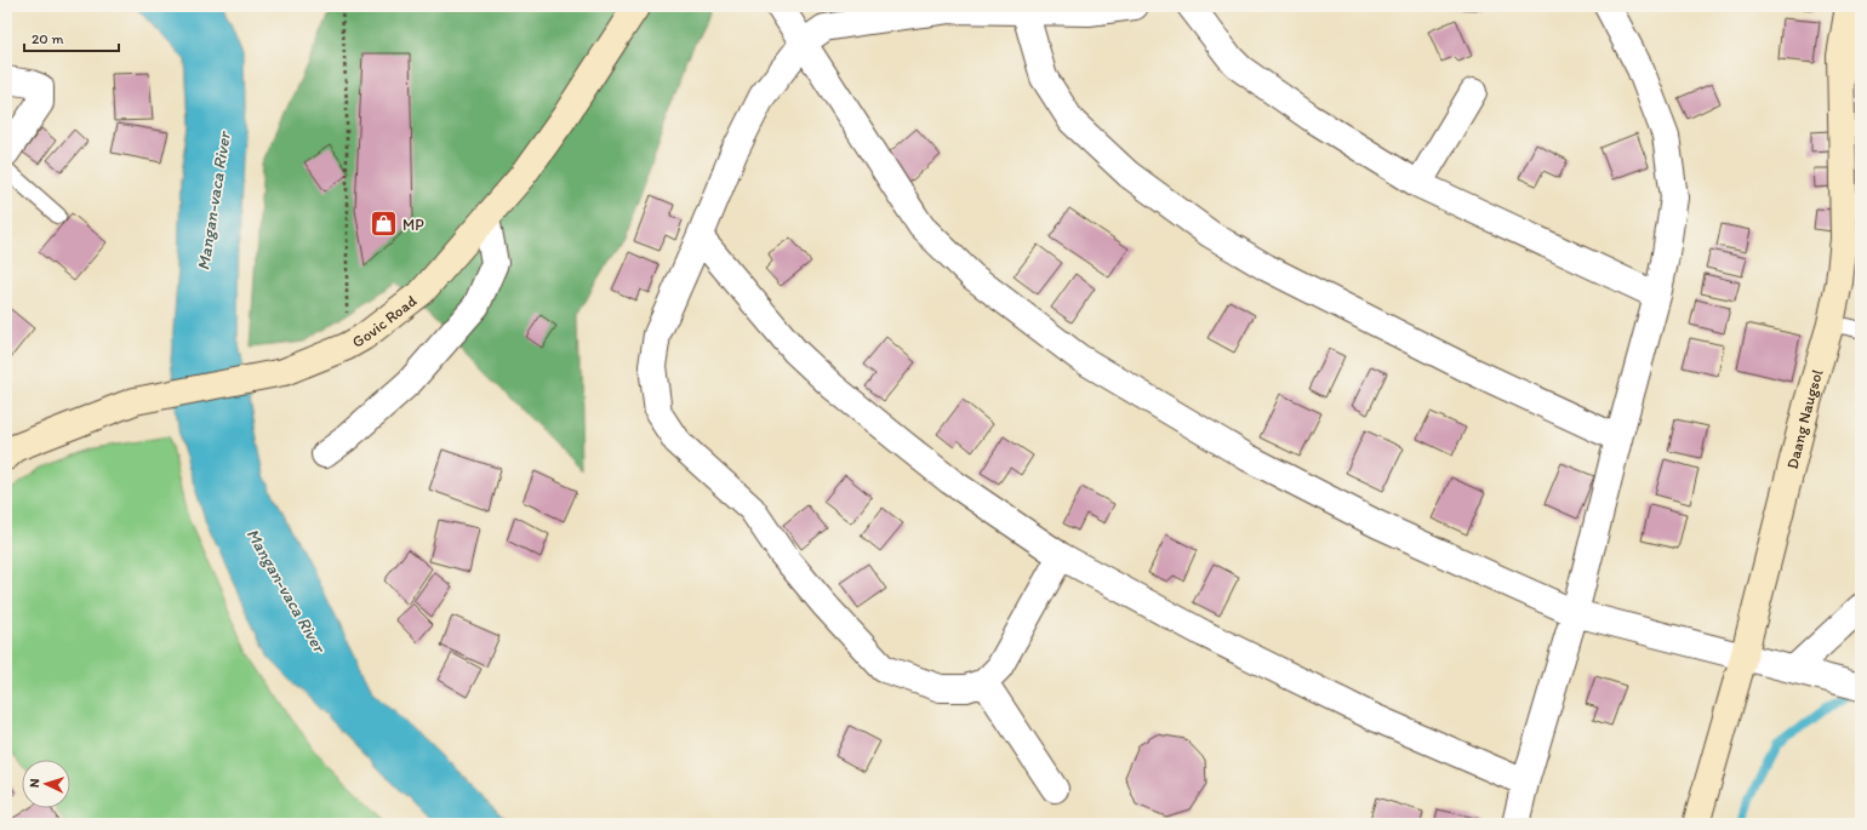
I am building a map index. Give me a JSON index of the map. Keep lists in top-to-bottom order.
{
  "streets": {
    "main road": ["Govic Road", "Daang Naugsol"]
  },
  "water": ["Mangan-vaca River"],
  "places": {
    "shop": ["MP"]
  },
  "scale_bar": "20 m",
  "north": "left"
}
